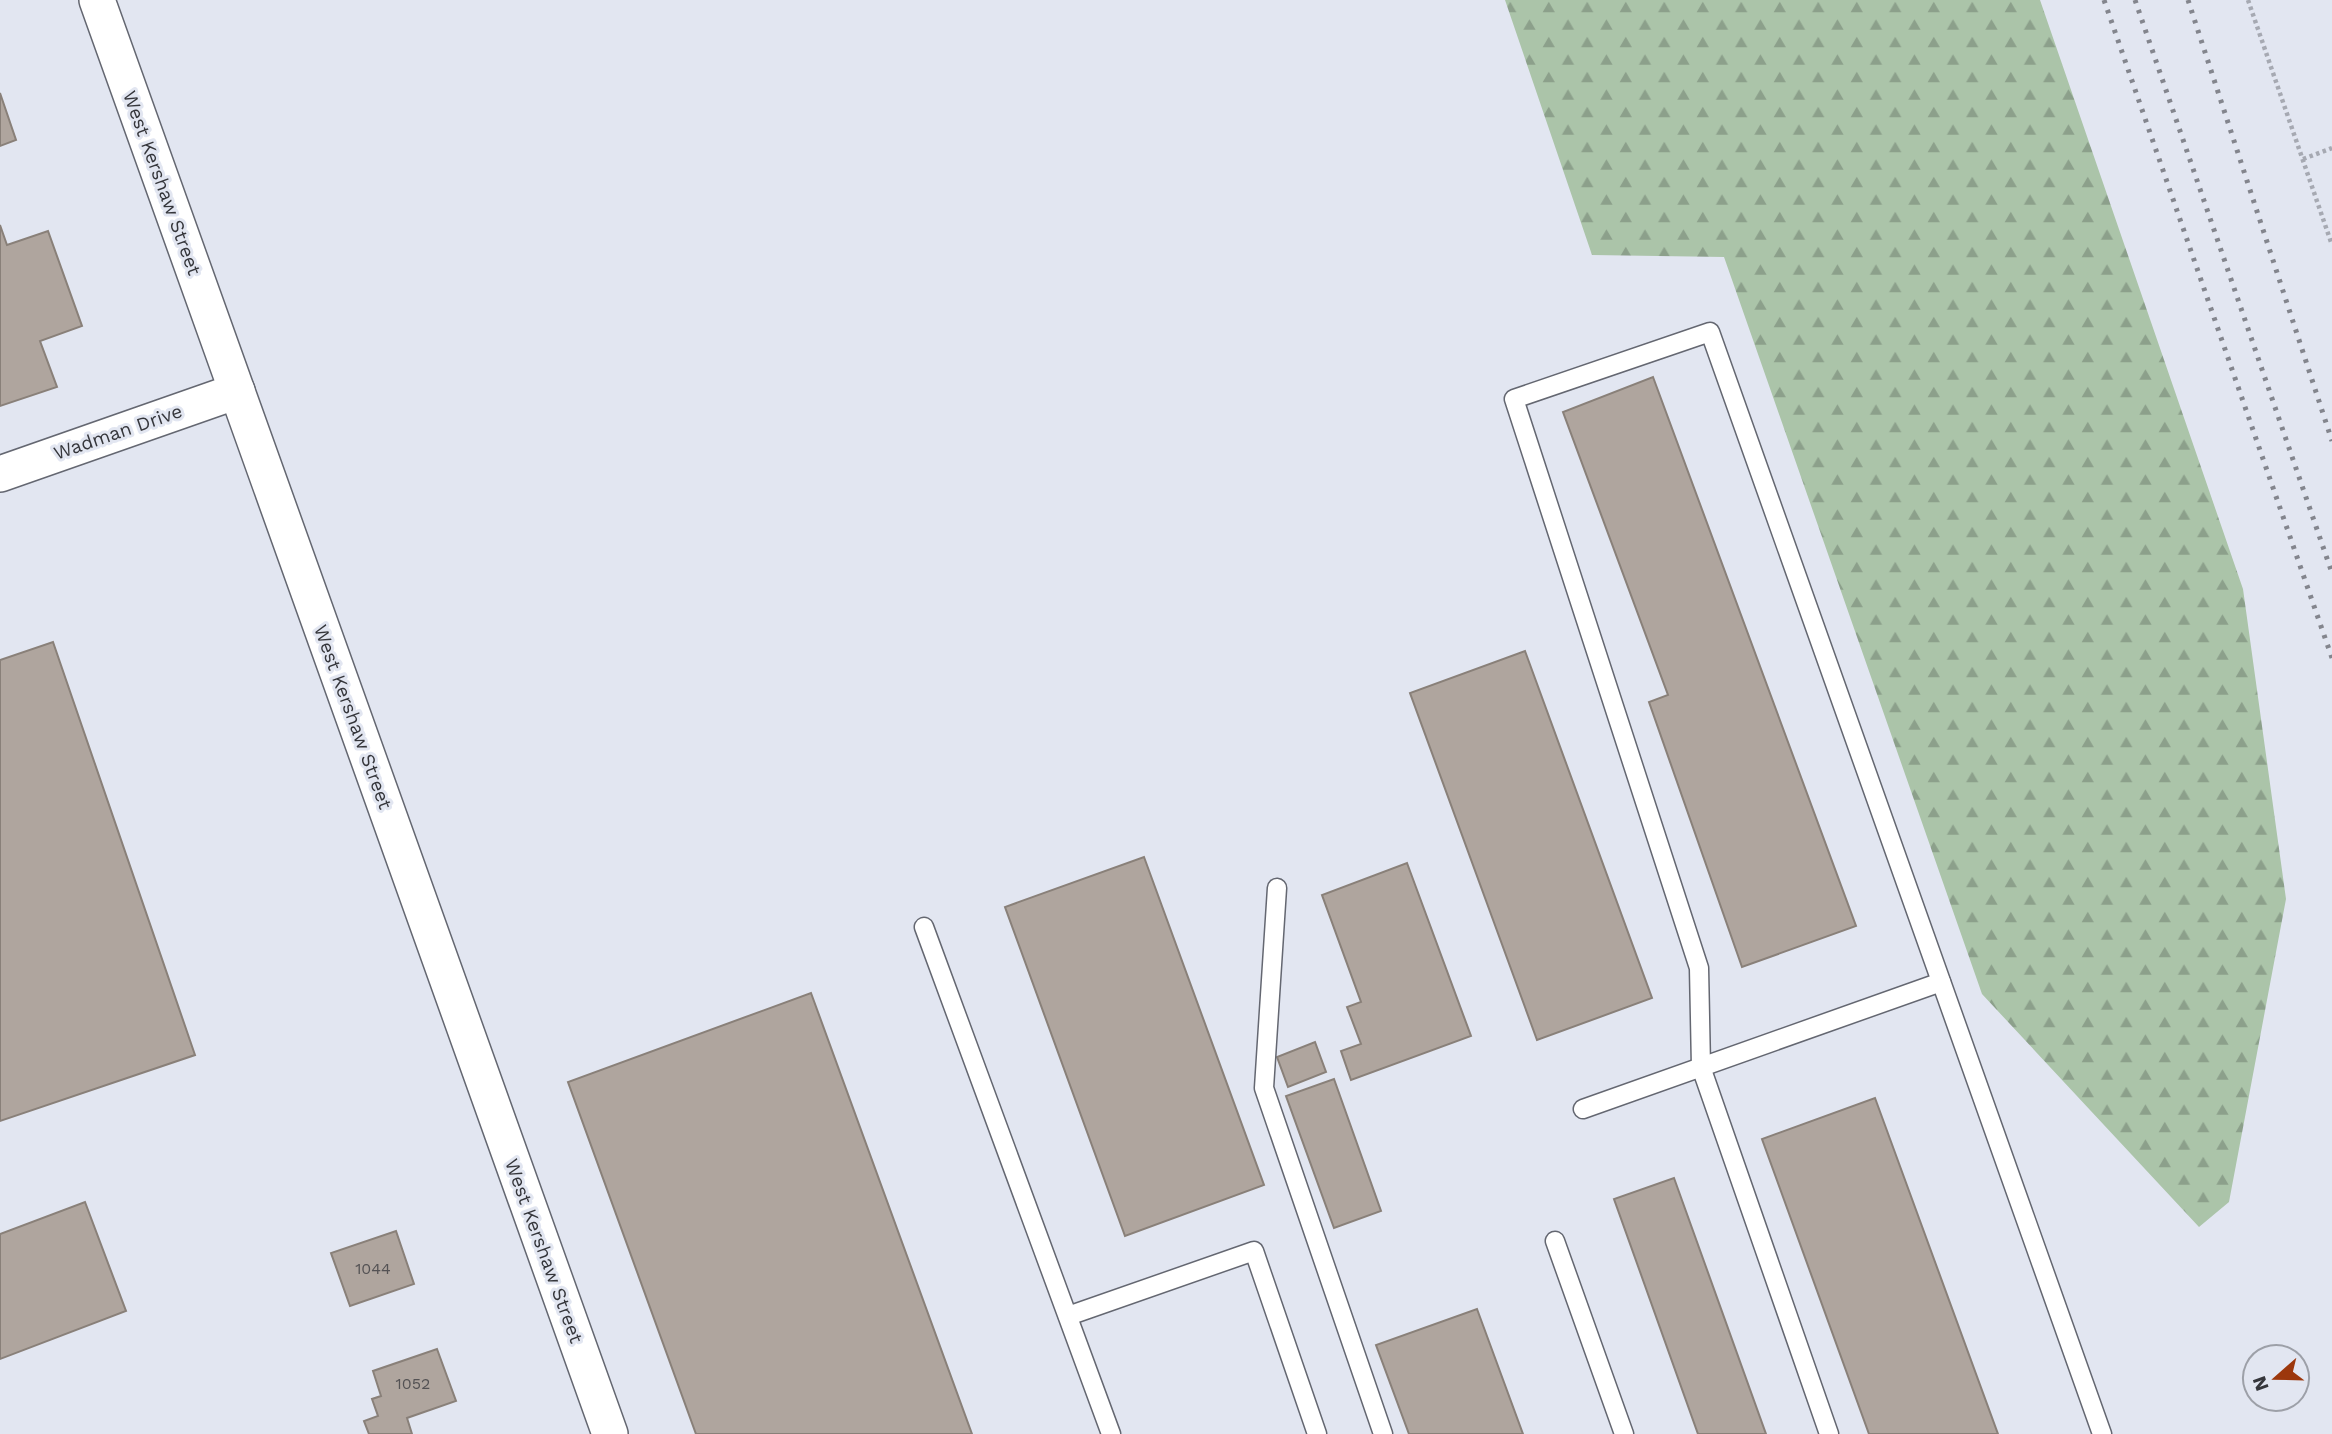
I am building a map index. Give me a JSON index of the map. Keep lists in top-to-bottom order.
{
  "streets": {
    "street": ["West Kershaw Street", "Wadman Drive"]
  },
  "crossings": [
    ["West Kershaw Street", "Wadman Drive"]
  ],
  "house_numbers": ["1044", "1052"],
  "north": "left"
}
